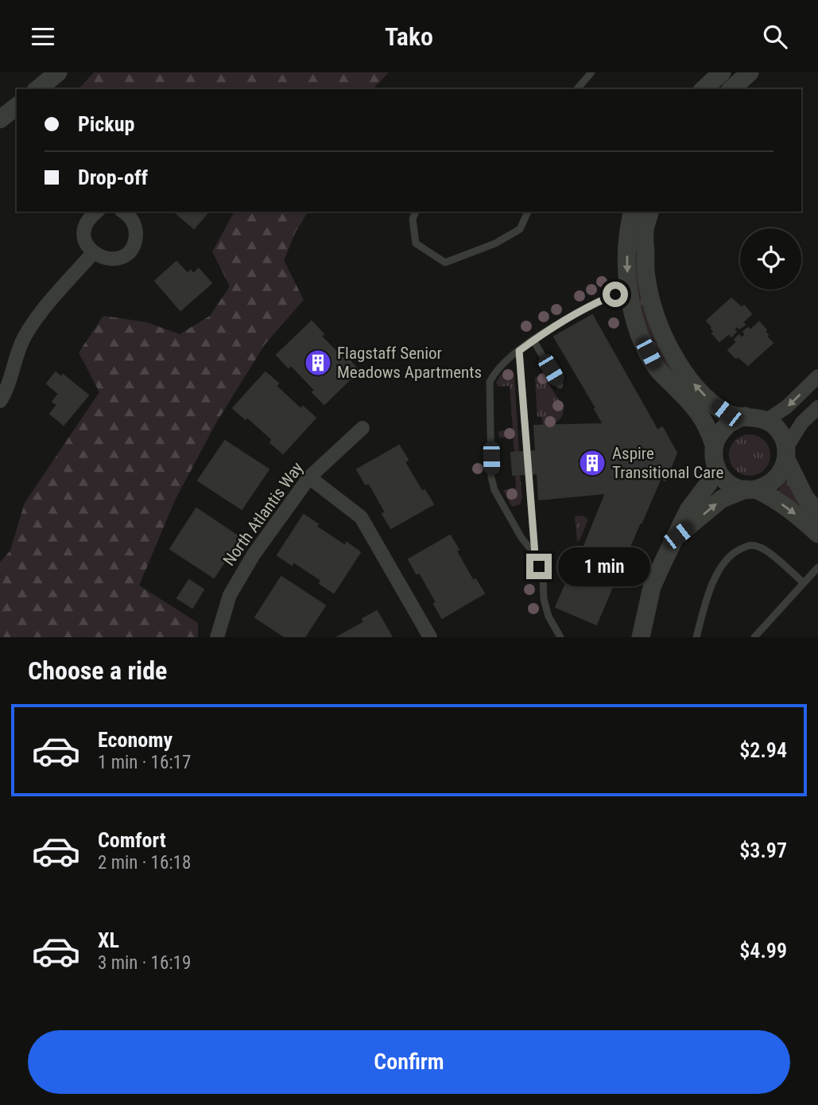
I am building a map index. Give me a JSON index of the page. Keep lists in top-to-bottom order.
{
  "streets": {
    "street": ["North Atlantis Way"]
  },
  "places": {
    "building": ["Flagstaff Senior Meadows Apartments", "Aspire Transitional Care"]
  },
  "page": {
    "header": "Tako",
    "banner": ["Pickup", "Drop-off"],
    "bubble": "1 min",
    "heading": "Choose a ride",
    "list": [
      {
        "name": "Economy",
        "note": "1 min · 16:17",
        "value": "$2.94"
      },
      {
        "name": "Comfort",
        "note": "2 min · 16:18",
        "value": "$3.97"
      },
      {
        "name": "XL",
        "note": "3 min · 16:19",
        "value": "$4.99"
      }
    ],
    "buttons": "Confirm"
  }
}
